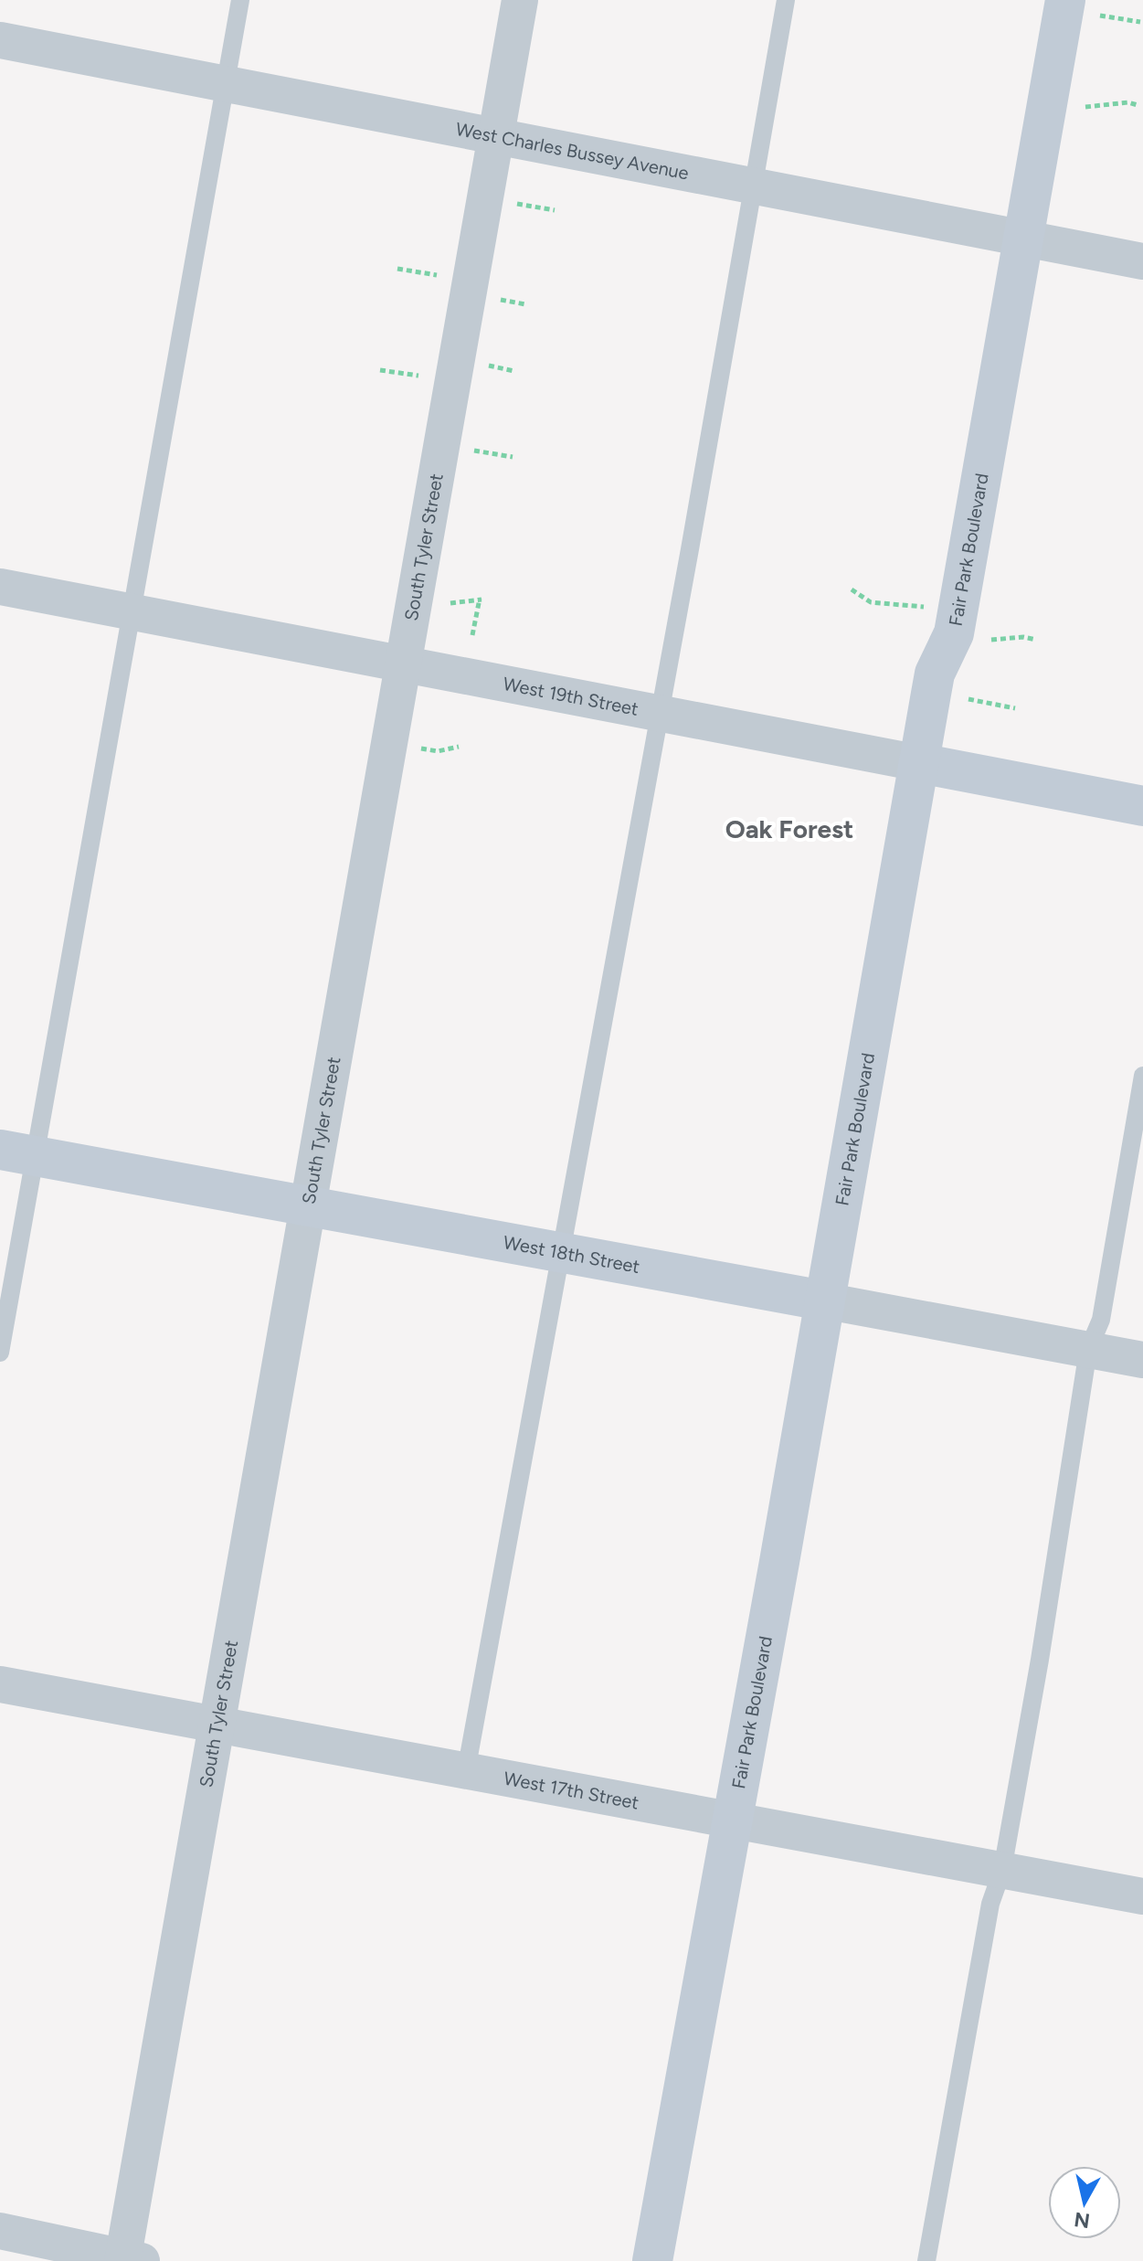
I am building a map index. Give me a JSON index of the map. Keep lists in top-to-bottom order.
{
  "streets": {
    "street": [
      "West Charles Bussey Avenue",
      "South Tyler Street",
      "Fair Park Boulevard",
      "West 19th Street",
      "West 18th Street",
      "West 17th Street"
    ]
  },
  "crossings": [
    ["West Charles Bussey Avenue", "South Tyler Street"],
    ["West Charles Bussey Avenue", "Fair Park Boulevard"],
    ["South Tyler Street", "West 19th Street"],
    ["South Tyler Street", "West 18th Street"],
    ["South Tyler Street", "West 17th Street"],
    ["Fair Park Boulevard", "West 19th Street"],
    ["Fair Park Boulevard", "West 18th Street"],
    ["Fair Park Boulevard", "West 17th Street"]
  ],
  "districts": ["Oak Forest"],
  "north": "bottom"
}
